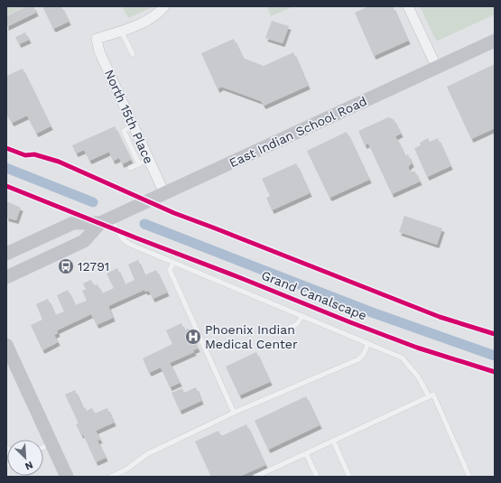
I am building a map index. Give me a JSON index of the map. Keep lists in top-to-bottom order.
{
  "streets": {
    "main road": ["East Indian School Road"],
    "street": ["North 15th Place"],
    "cycle path": ["Grand Canalscape"]
  },
  "crossings": [
    ["North 15th Place", "East Indian School Road"]
  ],
  "places": {
    "bus stop": ["12791"],
    "hospital": ["Phoenix Indian Medical Center"]
  },
  "north": "bottom right"
}
